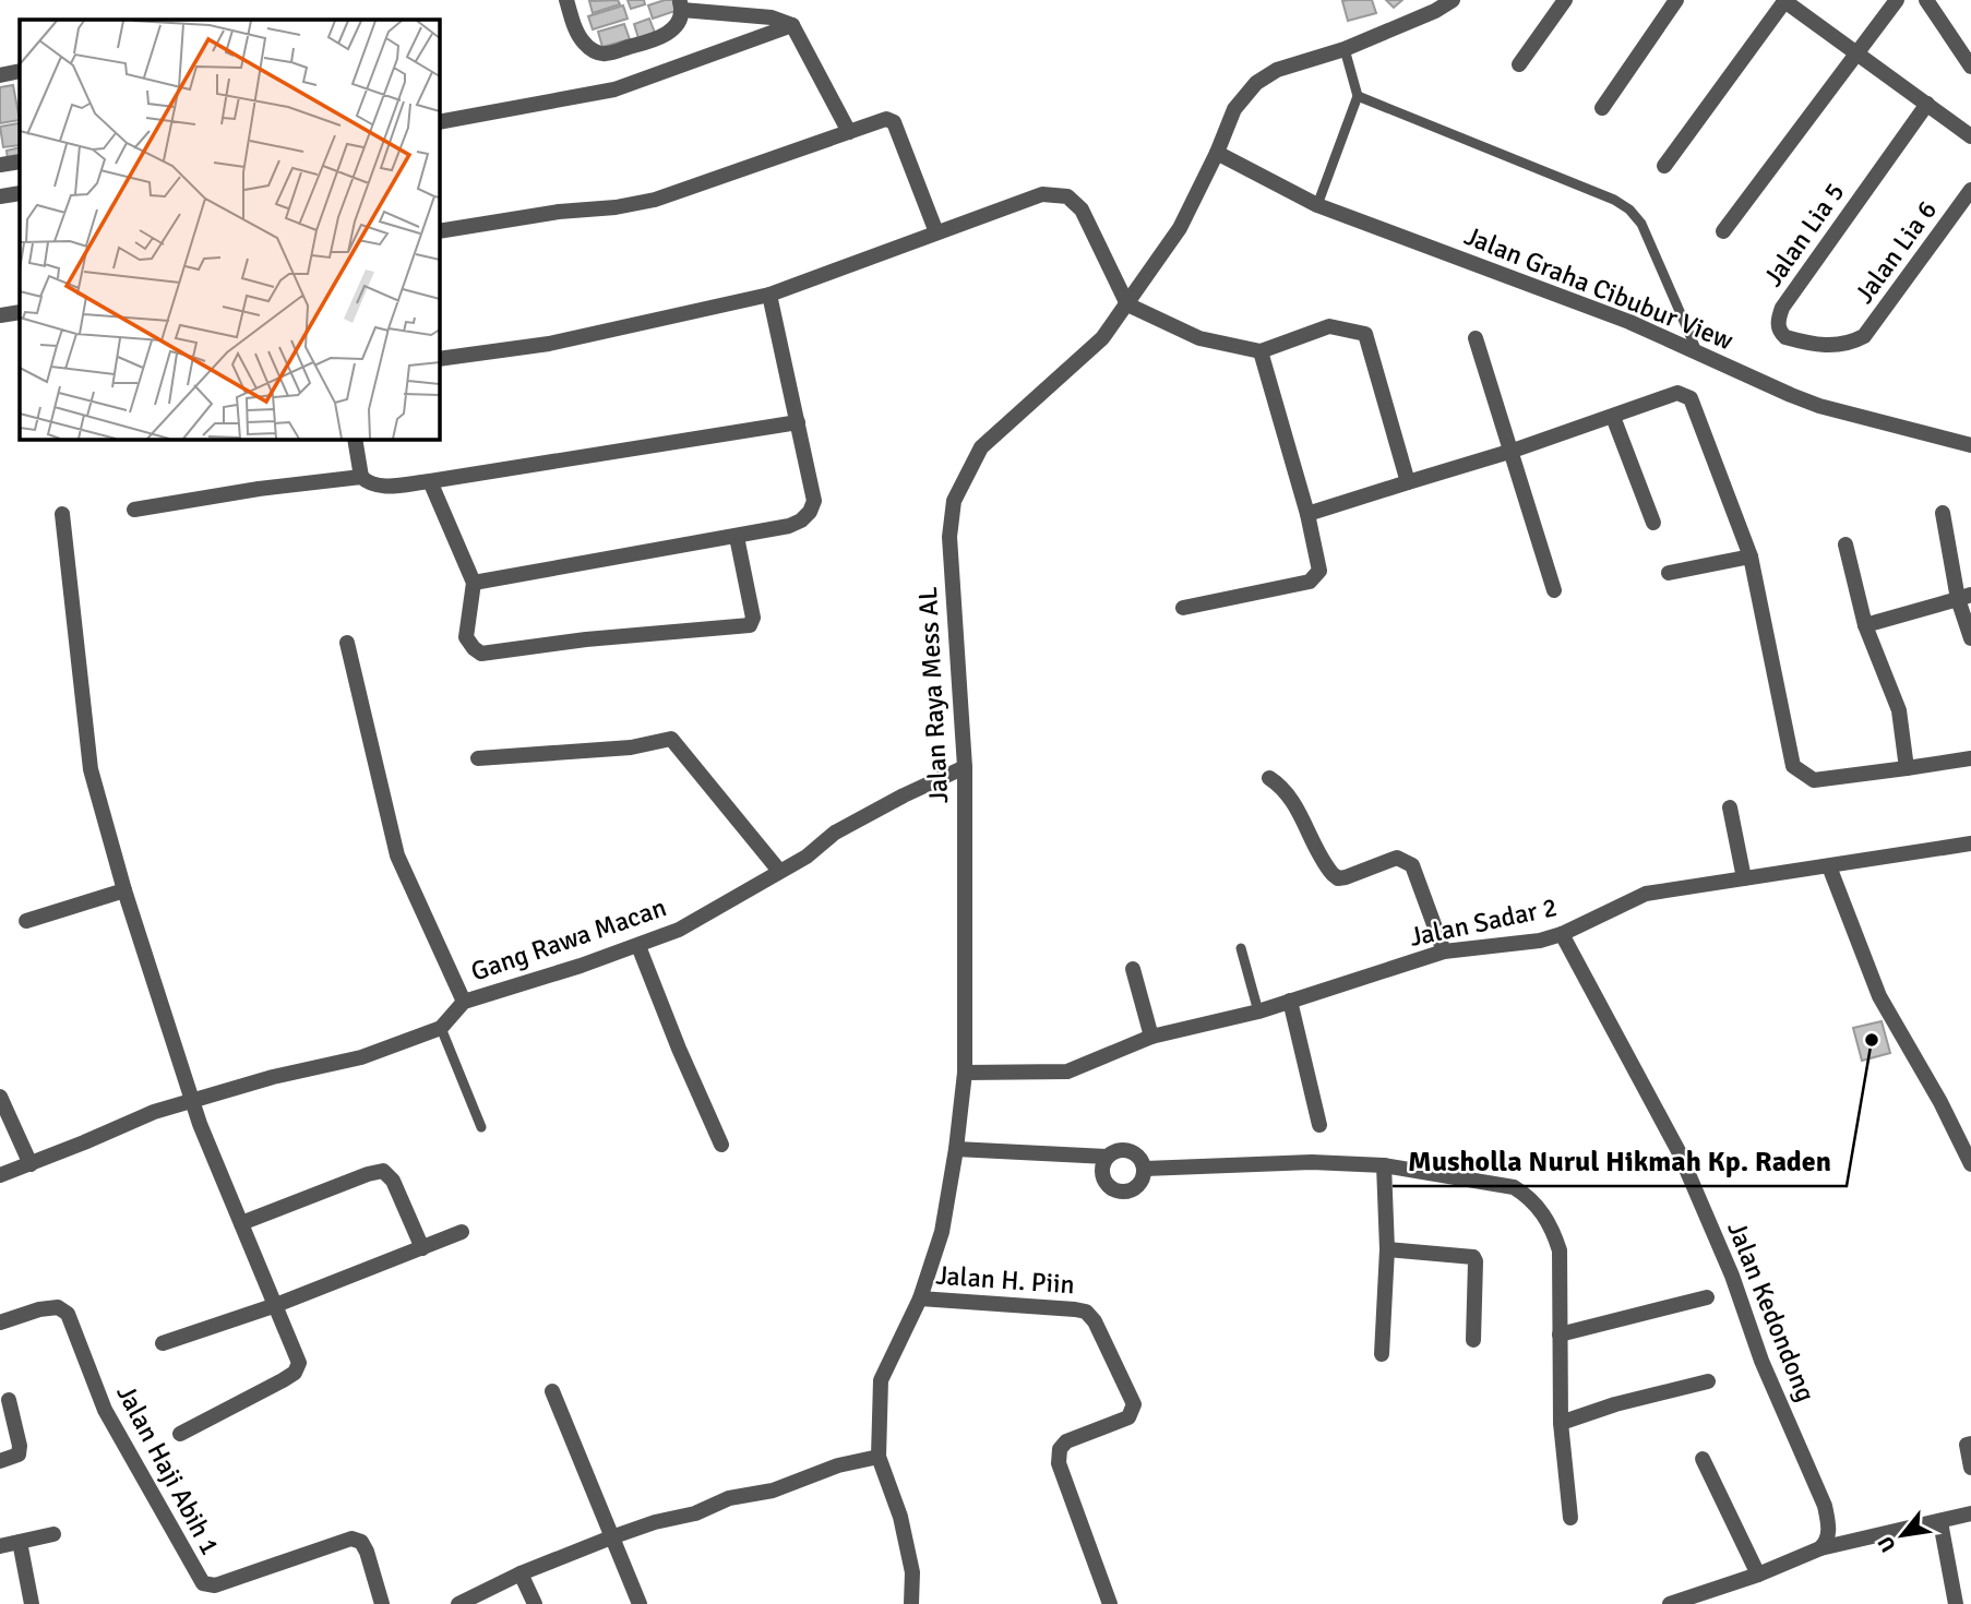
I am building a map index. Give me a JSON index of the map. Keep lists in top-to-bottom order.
{
  "streets": {
    "street": [
      "Jalan Lia 5",
      "Jalan Lia 6",
      "Jalan Graha Cibubur View",
      "Jalan Raya Mess AL",
      "Jalan Sadar 2",
      "Gang Rawa Macan",
      "Jalan H. Piin",
      "Jalan Kedondong",
      "Jalan Haji Abih 1"
    ]
  },
  "crossings": [
    ["Jalan Lia 5", "Jalan Lia 6"],
    ["Jalan Graha Cibubur View", "Jalan Raya Mess AL"],
    ["Jalan Raya Mess AL", "Jalan Sadar 2"],
    ["Jalan Raya Mess AL", "Gang Rawa Macan"],
    ["Jalan Raya Mess AL", "Jalan H. Piin"],
    ["Jalan Sadar 2", "Jalan Kedondong"]
  ],
  "places": ["Musholla Nurul Hikmah Kp. Raden"],
  "north": "bottom left"
}
